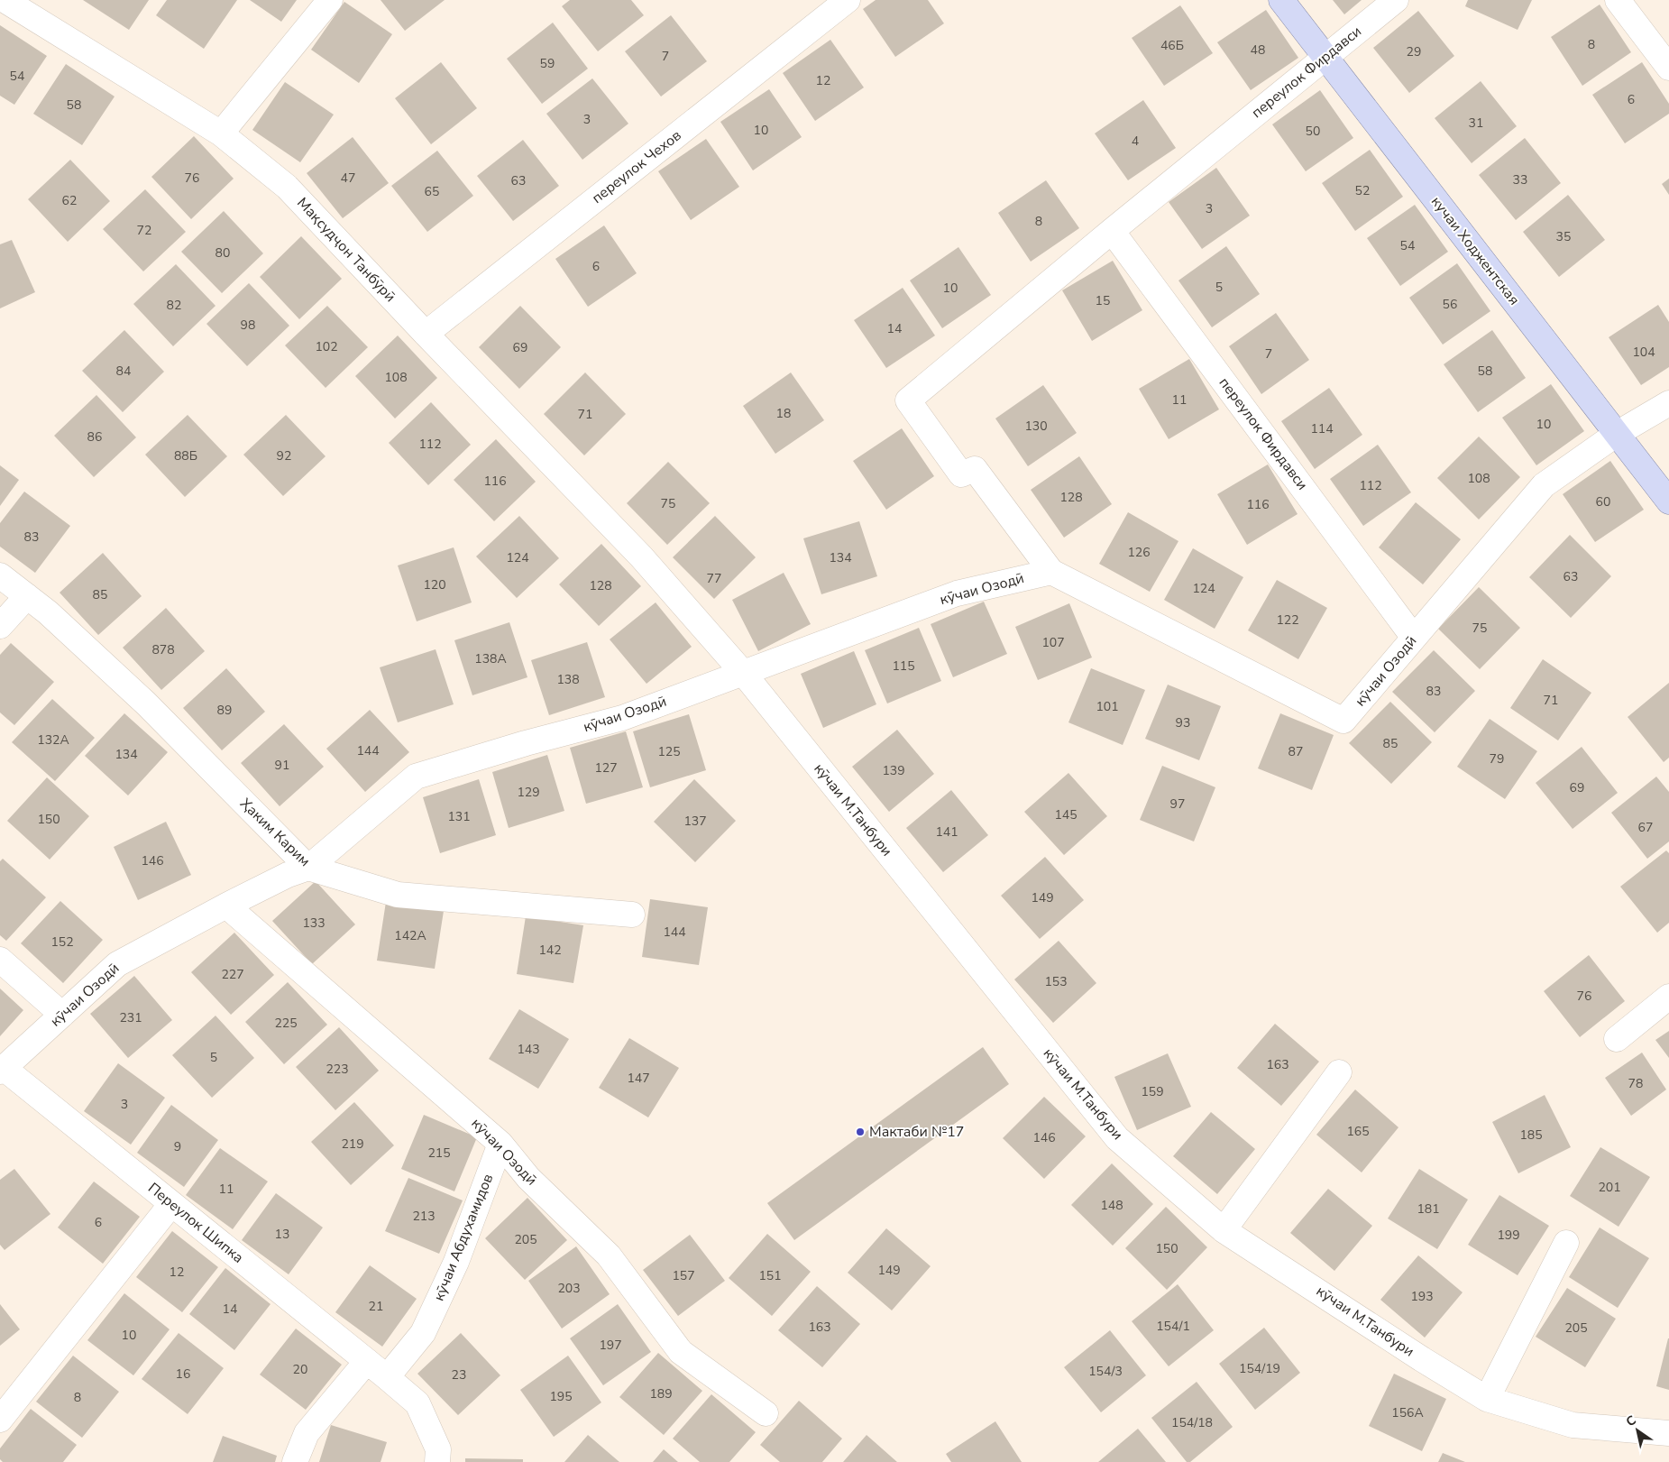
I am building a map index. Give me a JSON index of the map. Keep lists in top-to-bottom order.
{
  "streets": {
    "main road": ["кучаи Ходжентская"],
    "street": [
      "переулок Фирдавси",
      "переулок Чехов",
      "Мақсудҷон Танбӯрӣ",
      "кӯчаи Озодӣ",
      "кӯчаи М.Танбури",
      "Ҳаким Карим",
      "Переулок Шипка",
      "кӯчаи Абдухамидов"
    ]
  },
  "crossings": [
    ["переулок Фирдавси", "кучаи Ходжентская"],
    ["переулок Фирдавси", "кӯчаи Озодӣ"],
    ["переулок Чехов", "Мақсудҷон Танбӯрӣ"],
    ["Мақсудҷон Танбӯрӣ", "кӯчаи М.Танбури"],
    ["кучаи Ходжентская", "кӯчаи Озодӣ"],
    ["кӯчаи Озодӣ", "кӯчаи М.Танбури"],
    ["кӯчаи Озодӣ", "Ҳаким Карим"],
    ["кӯчаи Озодӣ", "Переулок Шипка"],
    ["кӯчаи Озодӣ", "кӯчаи Абдухамидов"],
    ["Переулок Шипка", "кӯчаи Абдухамидов"]
  ],
  "places": ["Мактаби №17"],
  "house_numbers": [
    "8",
    "46Б",
    "48",
    "29",
    "7",
    "59",
    "54",
    "12",
    "6",
    "58",
    "3",
    "31",
    "10",
    "50",
    "4",
    "76",
    "47",
    "33",
    "63",
    "52",
    "65",
    "62",
    "3",
    "8",
    "72",
    "35",
    "54",
    "80",
    "6",
    "5",
    "10",
    "15",
    "56",
    "82",
    "98",
    "14",
    "102",
    "69",
    "104",
    "7",
    "84",
    "58",
    "108",
    "11",
    "18",
    "71",
    "10",
    "130",
    "114",
    "86",
    "112",
    "88Б",
    "92",
    "108",
    "116",
    "112",
    "128",
    "60",
    "75",
    "116",
    "83",
    "126",
    "124",
    "134",
    "63",
    "77",
    "120",
    "128",
    "124",
    "85",
    "122",
    "75",
    "107",
    "878",
    "138А",
    "115",
    "138",
    "83",
    "71",
    "101",
    "89",
    "93",
    "132А",
    "85",
    "144",
    "125",
    "87",
    "134",
    "79",
    "91",
    "127",
    "139",
    "69",
    "129",
    "97",
    "145",
    "131",
    "150",
    "137",
    "67",
    "141",
    "146",
    "149",
    "133",
    "144",
    "142А",
    "152",
    "142",
    "227",
    "153",
    "76",
    "231",
    "225",
    "143",
    "5",
    "163",
    "223",
    "147",
    "78",
    "159",
    "3",
    "165",
    "185",
    "146",
    "219",
    "9",
    "215",
    "201",
    "11",
    "148",
    "181",
    "213",
    "6",
    "13",
    "199",
    "205",
    "150",
    "149",
    "12",
    "157",
    "151",
    "203",
    "193",
    "21",
    "14",
    "154/1",
    "163",
    "205",
    "10",
    "197",
    "154/19",
    "20",
    "154/3",
    "16",
    "23",
    "189",
    "195",
    "8",
    "156А",
    "154/18"
  ],
  "north": "top left"
}
